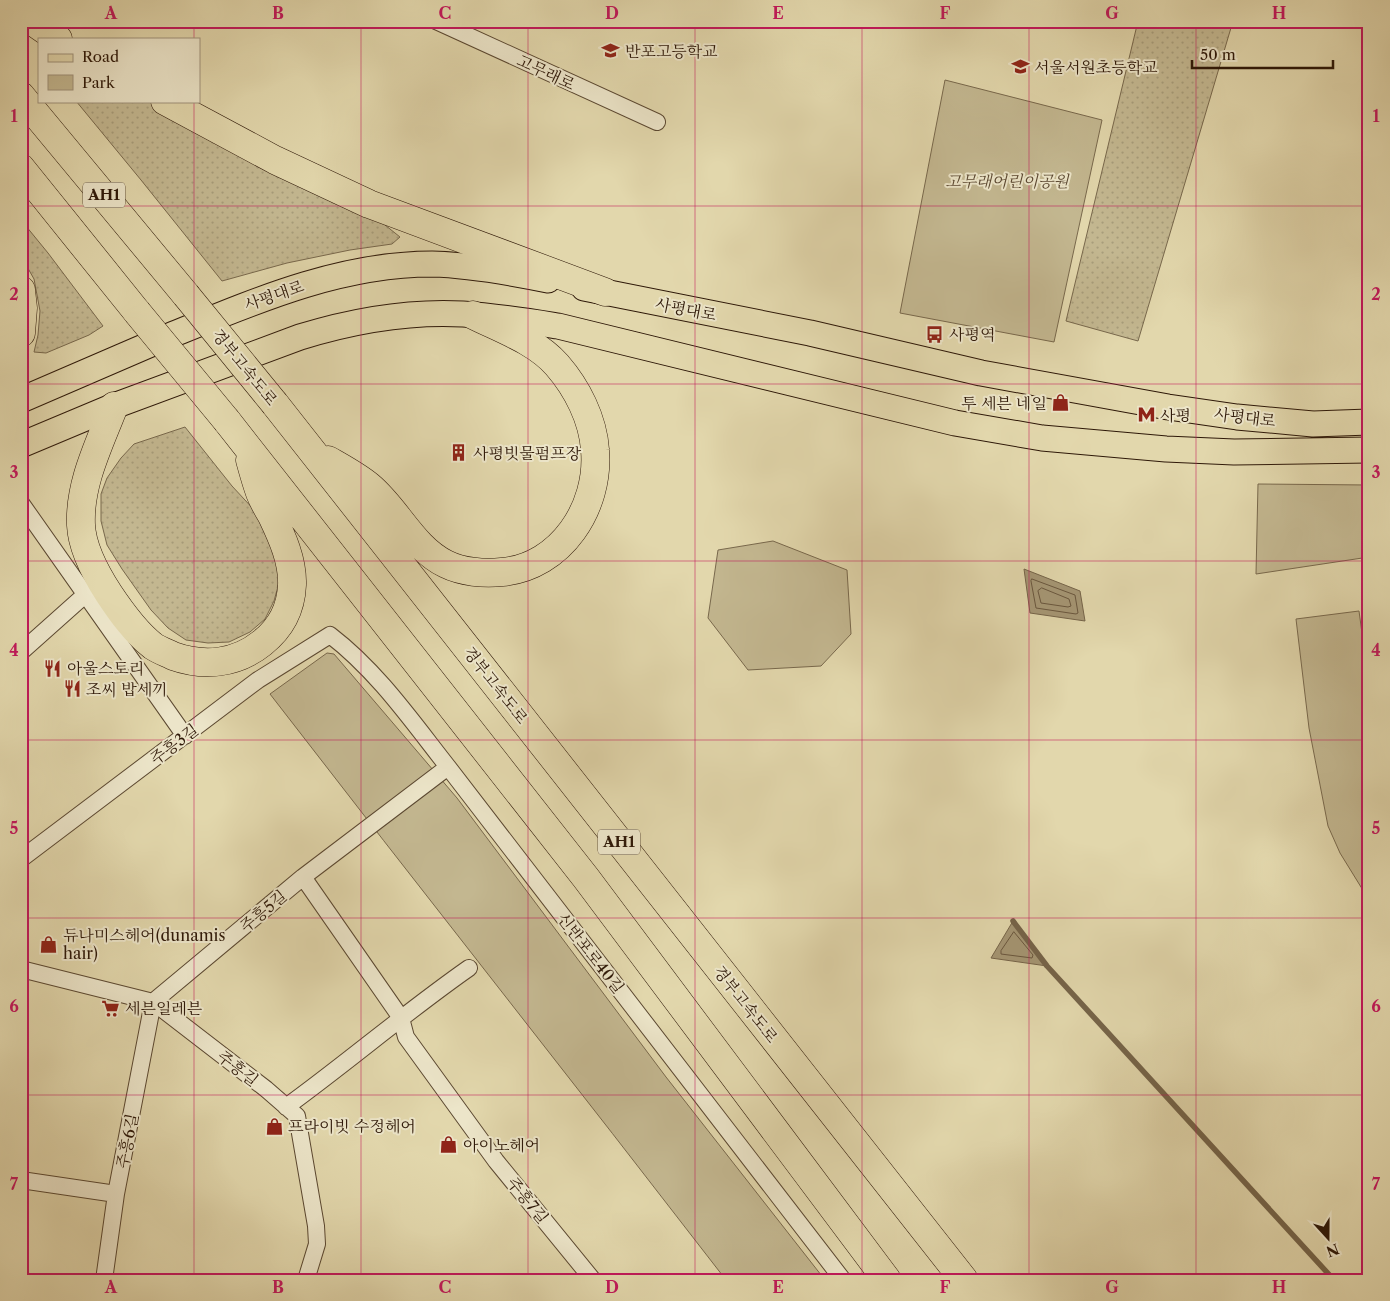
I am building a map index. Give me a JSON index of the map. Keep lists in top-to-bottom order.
{
  "streets": {
    "highway": ["AH1", "경부고속도로"],
    "main road": ["사평대로"],
    "street": [
      "고무래로",
      "주흥3길",
      "주흥5길",
      "신반포로40길",
      "주흥길",
      "주흥6길",
      "주흥7길"
    ]
  },
  "crossings": [
    ["주흥3길", "신반포로40길"],
    ["주흥5길", "신반포로40길"],
    ["주흥5길", "주흥길"],
    ["주흥5길", "주흥6길"],
    ["주흥길", "주흥6길"]
  ],
  "parks": ["고무래어린이공원"],
  "places": {
    "school or university": ["반포고등학교", "서울서원초등학교"],
    "bus stop": ["사평역"],
    "shop": [
      "투 세븐 네일",
      "듀나미스헤어(dunamis hair)",
      "프라이빗 수정헤어",
      "아이노헤어"
    ],
    "metro station": ["사평"],
    "building": ["사평빗물펌프장"],
    "restaurant": ["아울스토리", "조씨 밥세끼"],
    "supermarket": ["세븐일레븐"]
  },
  "legend": ["Road", "Park"],
  "scale_bar": "50 m",
  "north": "bottom",
  "grid": {
    "columns": [
      "A",
      "B",
      "C",
      "D",
      "E",
      "F",
      "G",
      "H"
    ],
    "rows": [
      "1",
      "2",
      "3",
      "4",
      "5",
      "6",
      "7"
    ]
  }
}
